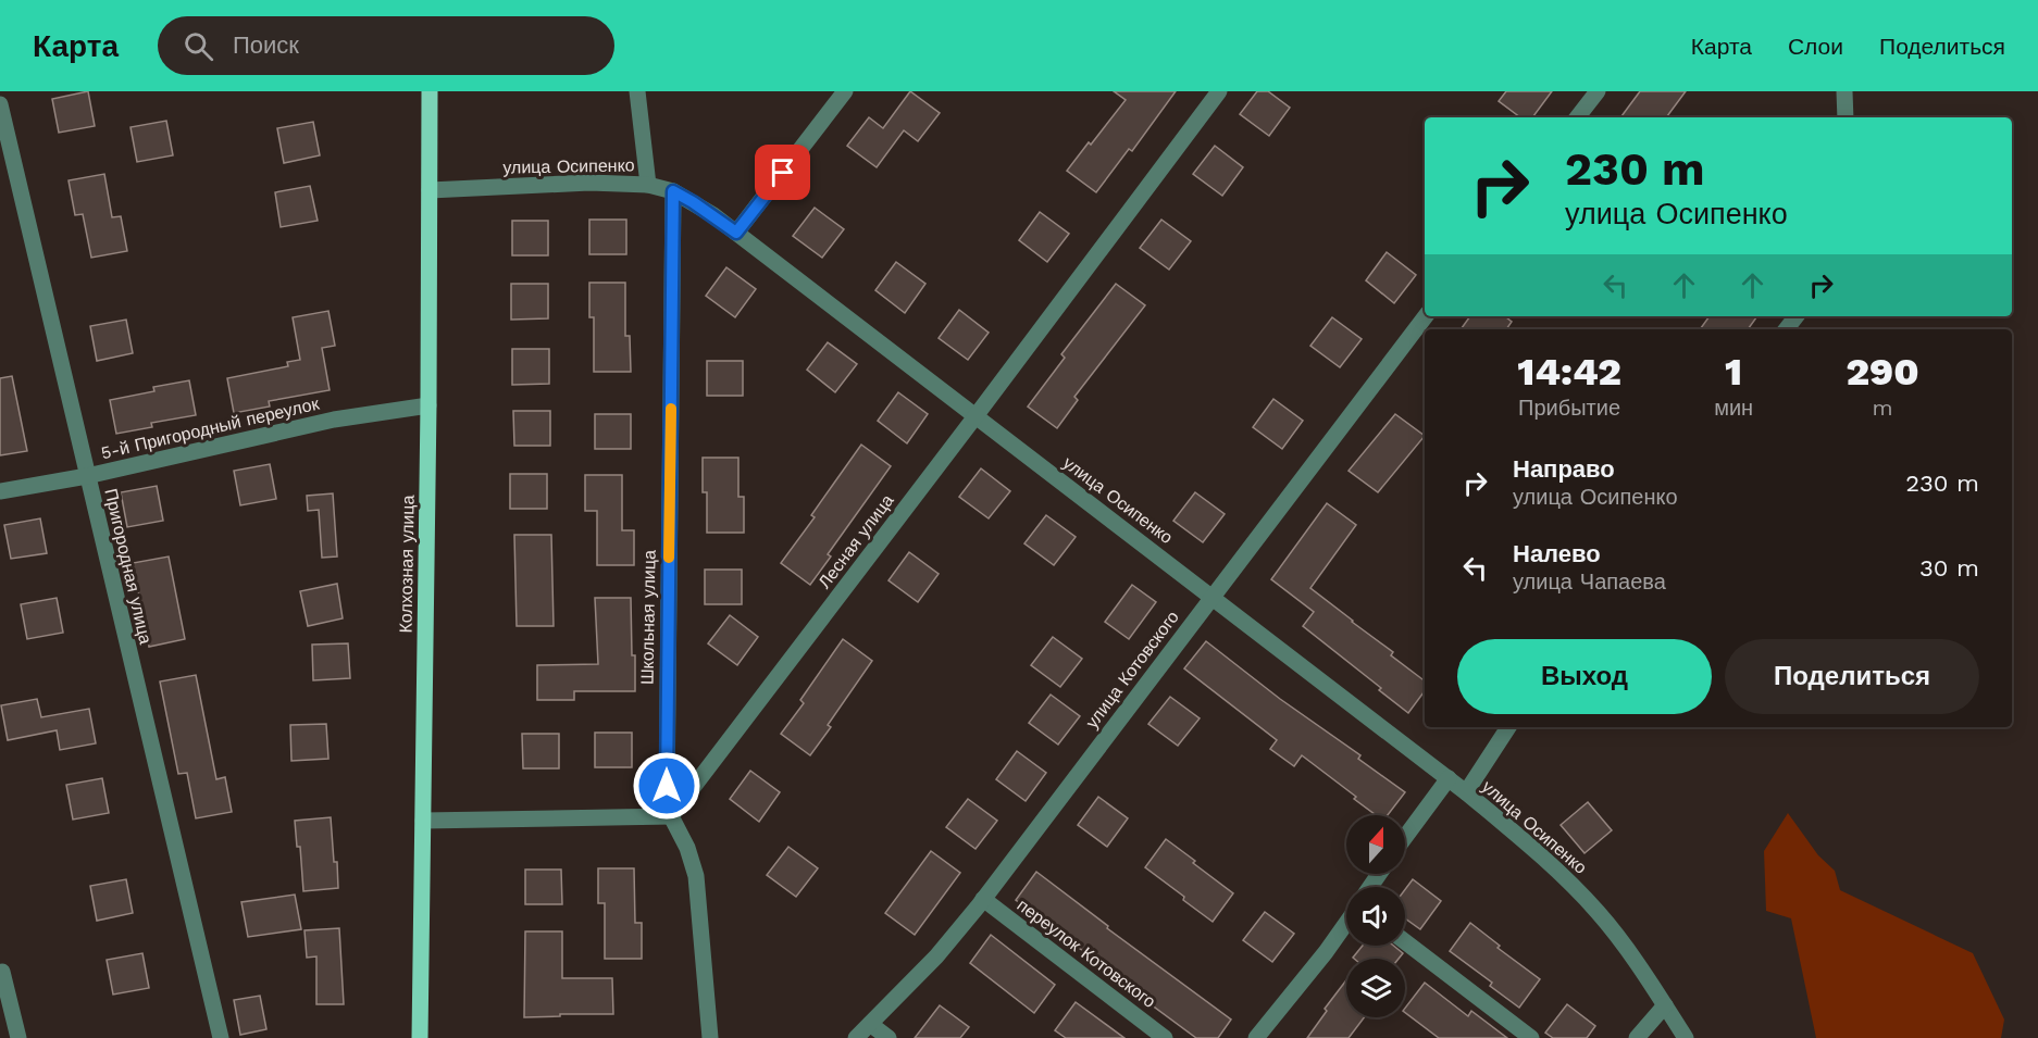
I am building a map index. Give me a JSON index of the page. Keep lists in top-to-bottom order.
{
  "streets": {
    "main road": ["Колхозная улица"],
    "street": [
      "улица Осипенко",
      "5-й Пригородный переулок",
      "Лесная улица",
      "Пригородная улица",
      "Школьная улица",
      "улица Котовского",
      "переулок Котовского"
    ]
  },
  "crossings": [
    ["улица Осипенко", "Лесная улица"],
    ["улица Осипенко", "Колхозная улица"],
    ["улица Осипенко", "Школьная улица"],
    ["улица Осипенко", "улица Котовского"],
    ["5-й Пригородный переулок", "Колхозная улица"],
    ["5-й Пригородный переулок", "Пригородная улица"],
    ["Лесная улица", "Школьная улица"],
    ["улица Котовского", "переулок Котовского"]
  ],
  "north": "top",
  "page": {
    "header": "Карта",
    "search": "Поиск",
    "nav": ["Карта", "Слои", "Поделиться"],
    "turn": ["230 m", "улица Осипенко"],
    "eta": [
      "14:42",
      "Прибытие",
      "1",
      "мин",
      "290",
      "m"
    ],
    "list": [
      {
        "name": "Направо",
        "note": "улица Осипенко",
        "value": "230 m"
      },
      {
        "name": "Налево",
        "note": "улица Чапаева",
        "value": "30 m"
      }
    ],
    "buttons": ["Выход", "Поделиться"]
  }
}
